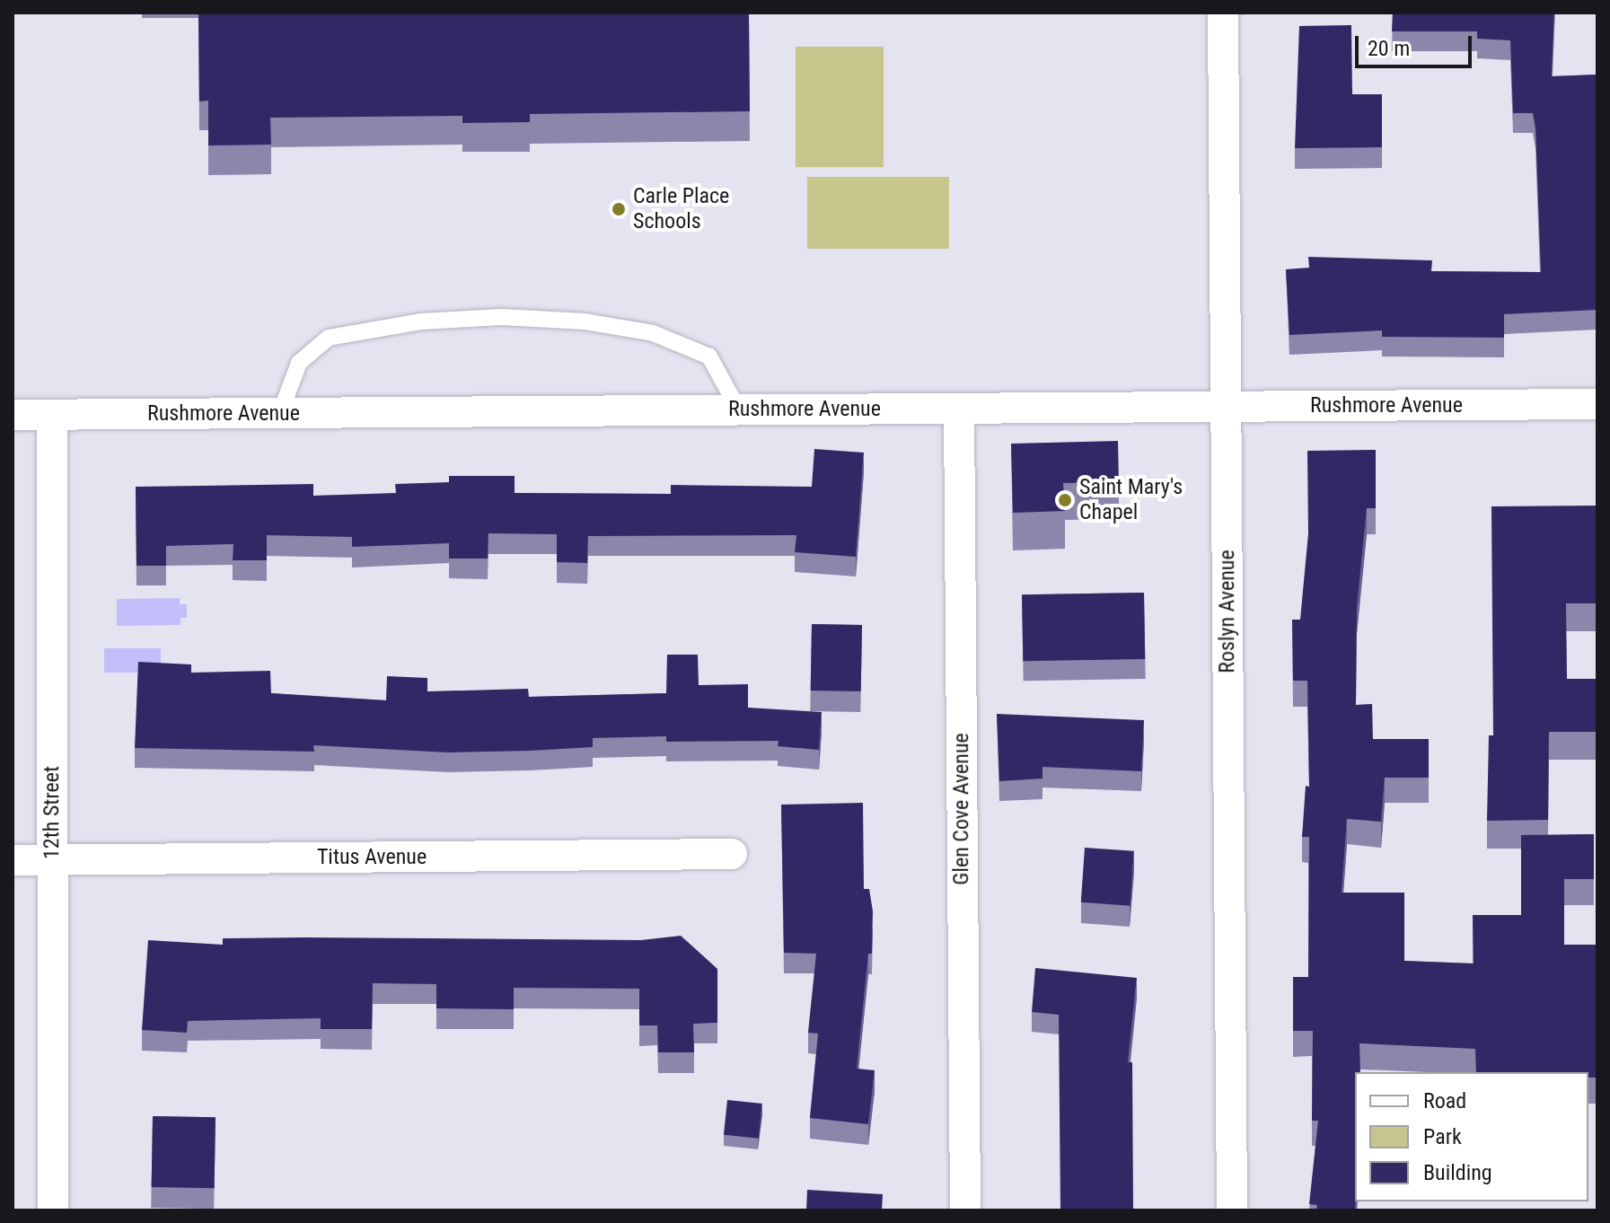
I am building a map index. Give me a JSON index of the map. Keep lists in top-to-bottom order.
{
  "streets": {
    "street": [
      "Rushmore Avenue",
      "Roslyn Avenue",
      "Glen Cove Avenue",
      "12th Street",
      "Titus Avenue"
    ]
  },
  "crossings": [
    ["Rushmore Avenue", "Roslyn Avenue"],
    ["Rushmore Avenue", "Glen Cove Avenue"],
    ["Rushmore Avenue", "12th Street"],
    ["12th Street", "Titus Avenue"]
  ],
  "places": ["Carle Place Schools", "Saint Mary's Chapel"],
  "legend": ["Road", "Park", "Building"],
  "scale_bar": "20 m"
}
